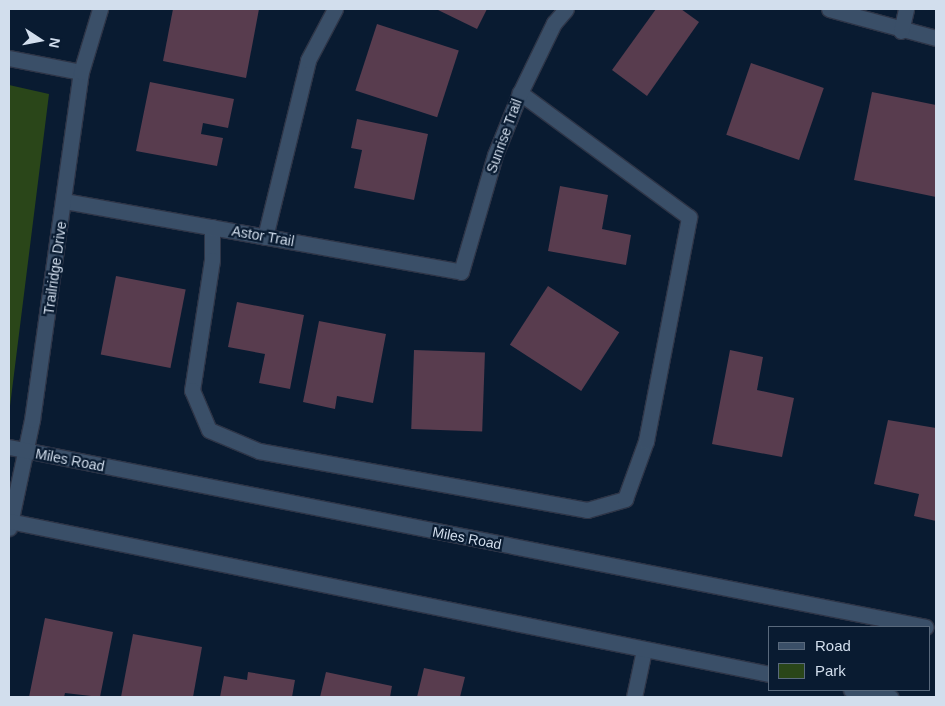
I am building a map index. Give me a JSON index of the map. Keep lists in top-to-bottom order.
{
  "streets": {
    "main road": [
      "Sunrise Trail",
      "Astor Trail",
      "Trailridge Drive",
      "Miles Road"
    ]
  },
  "crossings": [
    ["Sunrise Trail", "Astor Trail"],
    ["Astor Trail", "Trailridge Drive"],
    ["Trailridge Drive", "Miles Road"]
  ],
  "legend": ["Road", "Park"],
  "north": "right"
}
